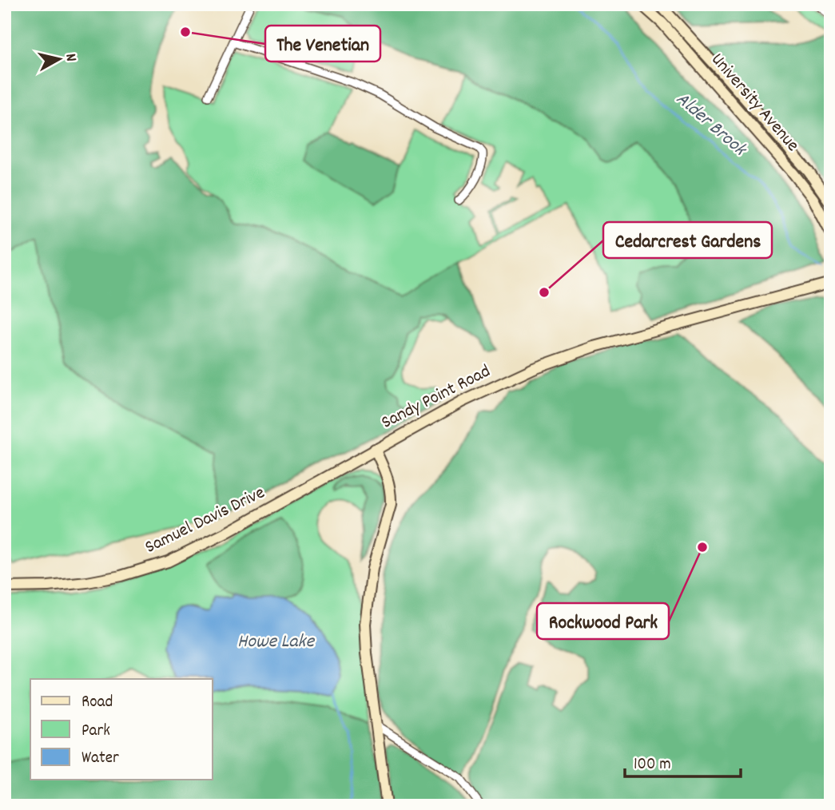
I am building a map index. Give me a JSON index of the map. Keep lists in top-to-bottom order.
{
  "streets": {
    "main road": ["University Avenue", "Sandy Point Road", "Samuel Davis Drive"]
  },
  "crossings": [
    ["Sandy Point Road", "Samuel Davis Drive"]
  ],
  "water": ["Alder Brook", "Howe Lake"],
  "places": ["The Venetian", "Cedarcrest Gardens", "Rockwood Park"],
  "legend": ["Road", "Park", "Water"],
  "scale_bar": "100 m",
  "north": "right"
}
